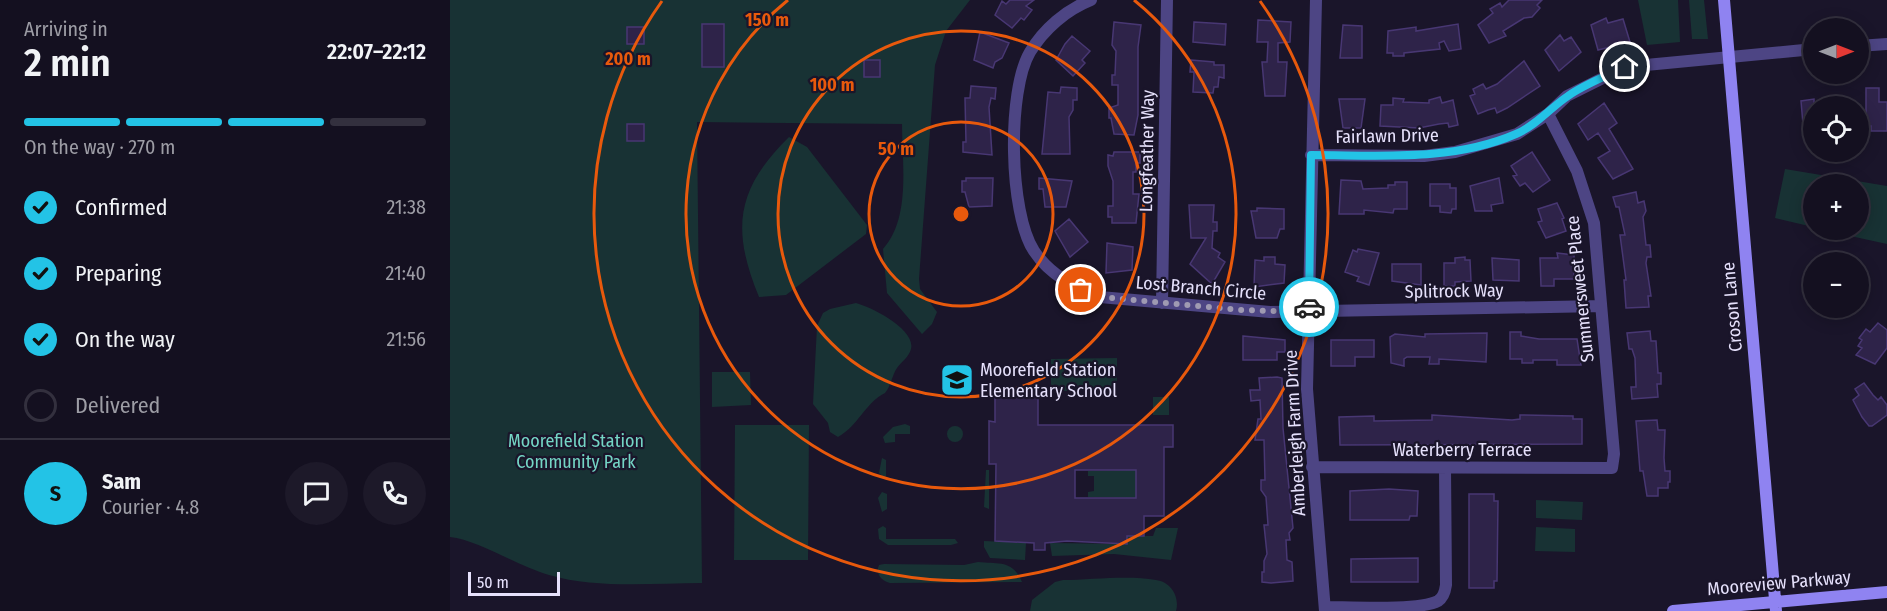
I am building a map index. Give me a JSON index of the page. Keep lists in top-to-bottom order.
{
  "streets": {
    "main road": ["Croson Lane", "Mooreview Parkway"],
    "street": [
      "Fairlawn Drive",
      "Longfeather Way",
      "Lost Branch Circle",
      "Summersweet Place",
      "Splitrock Way",
      "Amberleigh Farm Drive",
      "Waterberry Terrace"
    ]
  },
  "crossings": [
    ["Fairlawn Drive", "Summersweet Place"],
    ["Fairlawn Drive", "Croson Lane"],
    ["Fairlawn Drive", "Amberleigh Farm Drive"],
    ["Longfeather Way", "Lost Branch Circle"],
    ["Lost Branch Circle", "Splitrock Way"],
    ["Lost Branch Circle", "Amberleigh Farm Drive"],
    ["Summersweet Place", "Splitrock Way"],
    ["Summersweet Place", "Waterberry Terrace"],
    ["Splitrock Way", "Amberleigh Farm Drive"],
    ["Croson Lane", "Mooreview Parkway"],
    ["Amberleigh Farm Drive", "Waterberry Terrace"]
  ],
  "parks": ["Moorefield Station Community Park"],
  "places": {
    "school or university": ["Moorefield Station Elementary School"]
  },
  "scale_bar": "50 m",
  "north": "right",
  "page": {
    "heading": ["2 min", "Arriving in", "22:07–22:12"],
    "panel": ["Sam", "Courier · 4.8"],
    "map_buttons": ["+", "−"],
    "bar": "On the way · 270 m",
    "list": [
      ["Confirmed", "21:38"],
      ["Preparing", "21:40"],
      ["On the way", "21:56"],
      "Delivered"
    ],
    "round": "S",
    "scale": "50 m"
  },
  "rings": [
    "150 m",
    "200 m",
    "100 m",
    "50 m"
  ]
}
